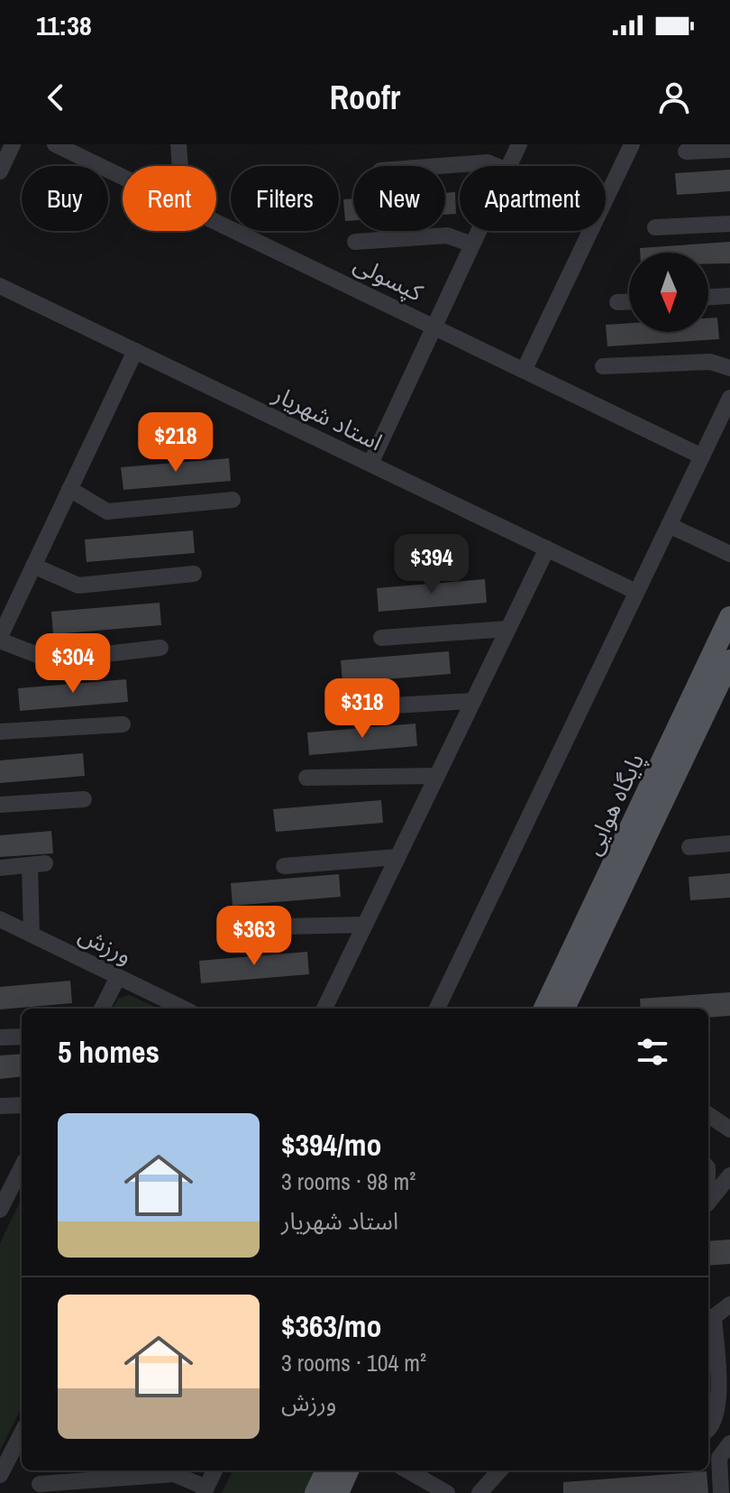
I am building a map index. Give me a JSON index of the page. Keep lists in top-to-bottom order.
{
  "streets": {
    "main road": ["پایگاه هوایی"],
    "street": ["کپسولی", "استاد شهریار", "ورزش"]
  },
  "north": "bottom",
  "page": {
    "status": "11:38",
    "header": "Roofr",
    "chip": [
      "Buy",
      "Rent",
      "Filters",
      "New",
      "Apartment"
    ],
    "price": [
      "$218",
      "$394",
      "$304",
      "$318",
      "$363"
    ],
    "heading": "5 homes",
    "list": [
      {
        "name": "$394/mo",
        "note": "3 rooms · 98 m² · استاد شهریار"
      },
      {
        "name": "$363/mo",
        "note": "3 rooms · 104 m² · ورزش"
      }
    ]
  }
}
